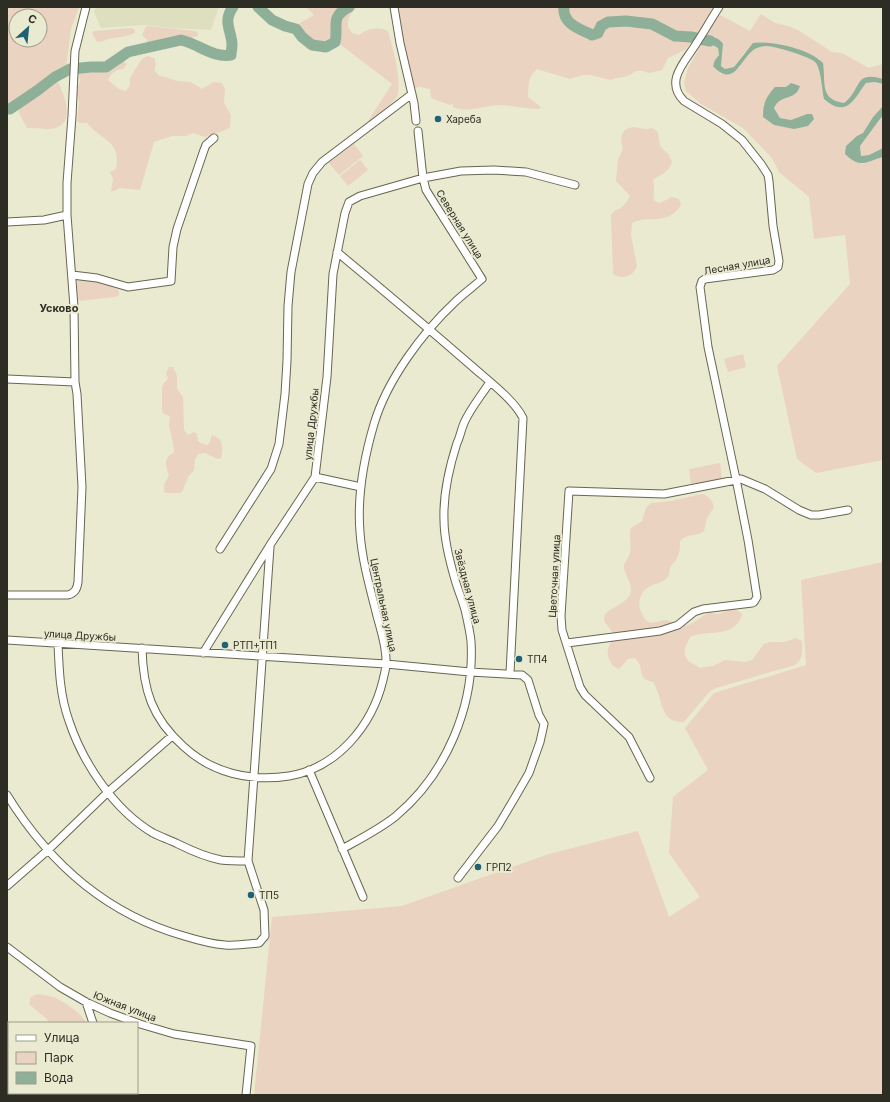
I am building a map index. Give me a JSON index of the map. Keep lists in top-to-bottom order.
{
  "streets": {
    "street": [
      "Северная улица",
      "Лесная улица",
      "улица Дружбы",
      "Цветочная улица",
      "Звёздная улица",
      "Центральная улица",
      "Южная улица"
    ]
  },
  "crossings": [
    ["Северная улица", "улица Дружбы"],
    ["Северная улица", "Центральная улица"],
    ["Лесная улица", "Цветочная улица"],
    ["улица Дружбы", "Центральная улица"]
  ],
  "districts": ["Усково"],
  "places": [
    "Хареба",
    "РТП+ТП1",
    "ТП4",
    "ГРП2",
    "ТП5"
  ],
  "legend": ["Улица", "Парк", "Вода"],
  "north": "top right"
}
